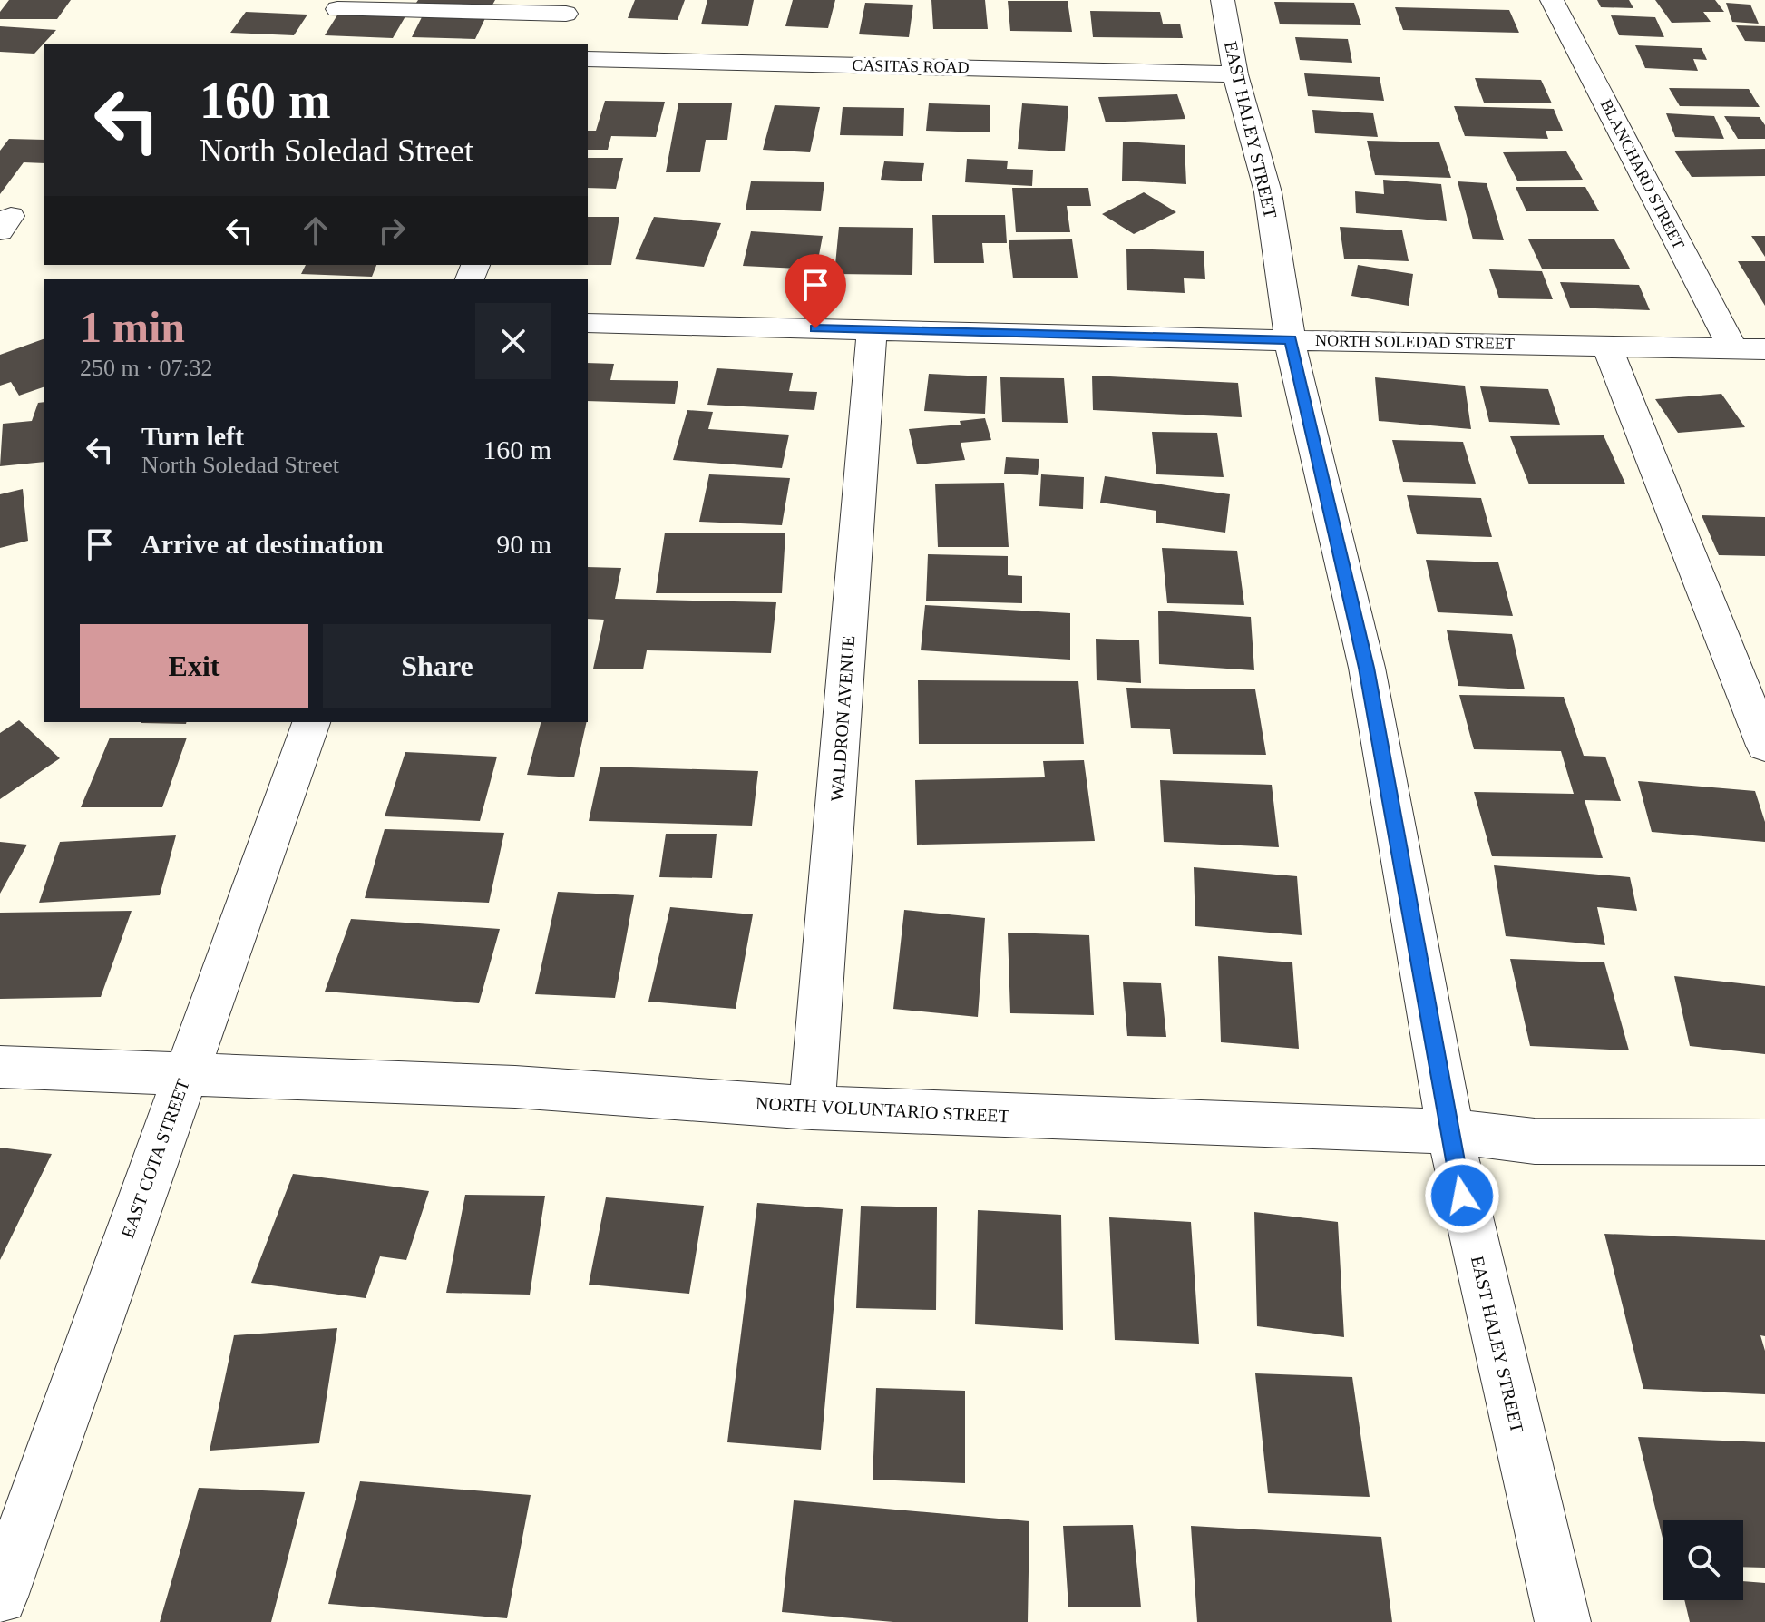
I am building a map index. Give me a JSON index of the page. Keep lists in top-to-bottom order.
{
  "streets": {
    "street": [
      "CASITAS ROAD",
      "EAST HALEY STREET",
      "BLANCHARD STREET",
      "NORTH SOLEDAD STREET",
      "WALDRON AVENUE",
      "NORTH VOLUNTARIO STREET",
      "EAST COTA STREET"
    ]
  },
  "crossings": [
    ["CASITAS ROAD", "EAST HALEY STREET"],
    ["EAST HALEY STREET", "NORTH SOLEDAD STREET"],
    ["EAST HALEY STREET", "NORTH VOLUNTARIO STREET"],
    ["BLANCHARD STREET", "NORTH SOLEDAD STREET"],
    ["NORTH SOLEDAD STREET", "WALDRON AVENUE"],
    ["WALDRON AVENUE", "NORTH VOLUNTARIO STREET"],
    ["NORTH VOLUNTARIO STREET", "EAST COTA STREET"]
  ],
  "page": {
    "turn": ["160 m", "North Soledad Street"],
    "heading": ["1 min", "250 m · 07:32"],
    "list": [
      {
        "name": "Turn left",
        "note": "North Soledad Street",
        "value": "160 m"
      },
      {
        "name": "Arrive at destination",
        "value": "90 m"
      }
    ],
    "buttons": ["Exit", "Share"]
  }
}
